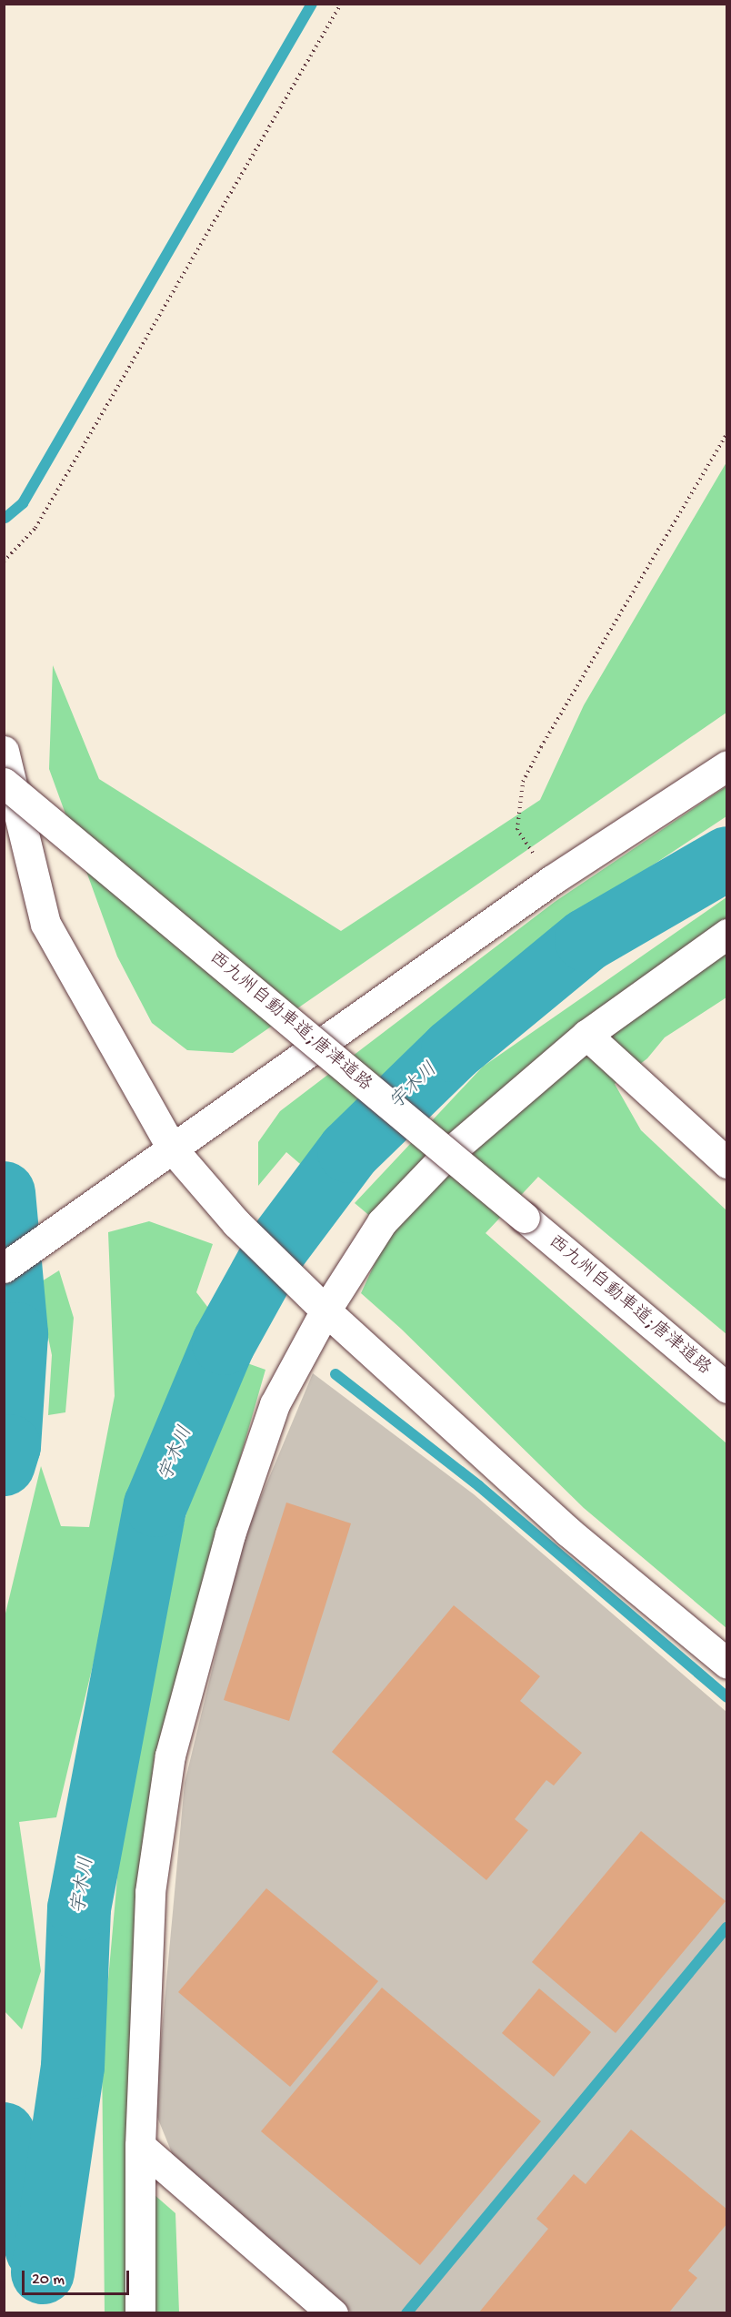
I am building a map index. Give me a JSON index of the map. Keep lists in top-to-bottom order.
{
  "streets": {
    "main road": ["西九州自動車道;唐津道路"]
  },
  "water": ["宇木川"],
  "scale_bar": "20 m"
}
